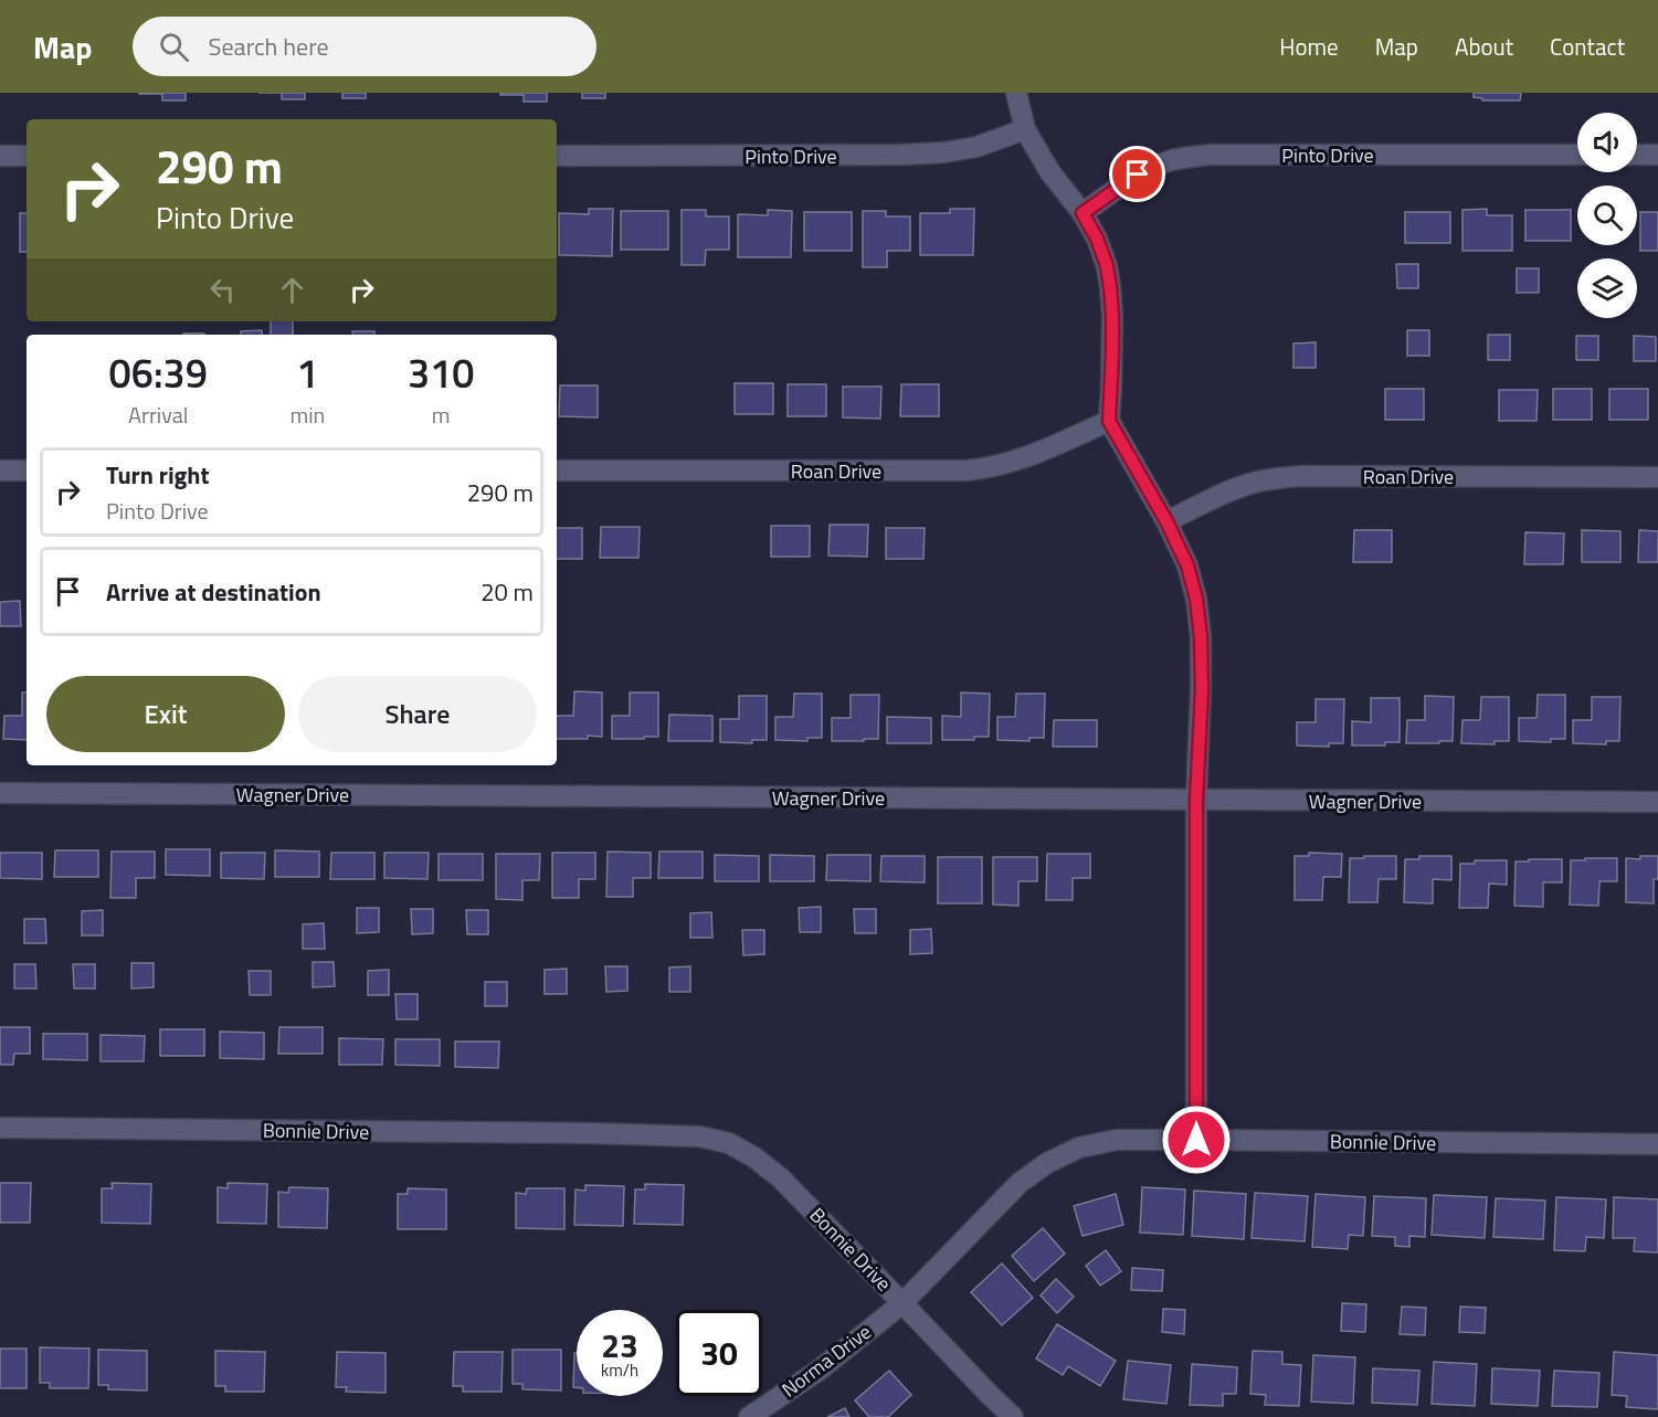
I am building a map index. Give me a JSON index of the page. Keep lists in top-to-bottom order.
{
  "streets": {
    "street": [
      "Pinto Drive",
      "Roan Drive",
      "Wagner Drive",
      "Bonnie Drive",
      "Norma Drive"
    ]
  },
  "crossings": [
    ["Bonnie Drive", "Norma Drive"]
  ],
  "page": {
    "header": "Map",
    "search": "Search here",
    "nav": [
      "Home",
      "Map",
      "About",
      "Contact"
    ],
    "turn": ["290 m", "Pinto Drive"],
    "eta": [
      "06:39",
      "Arrival",
      "1",
      "min",
      "310",
      "m"
    ],
    "list": [
      {
        "name": "Turn right",
        "note": "Pinto Drive",
        "value": "290 m"
      },
      {
        "name": "Arrive at destination",
        "value": "20 m"
      }
    ],
    "buttons": ["Exit", "Share"],
    "speed": "23 km/h",
    "limit": "30"
  }
}
